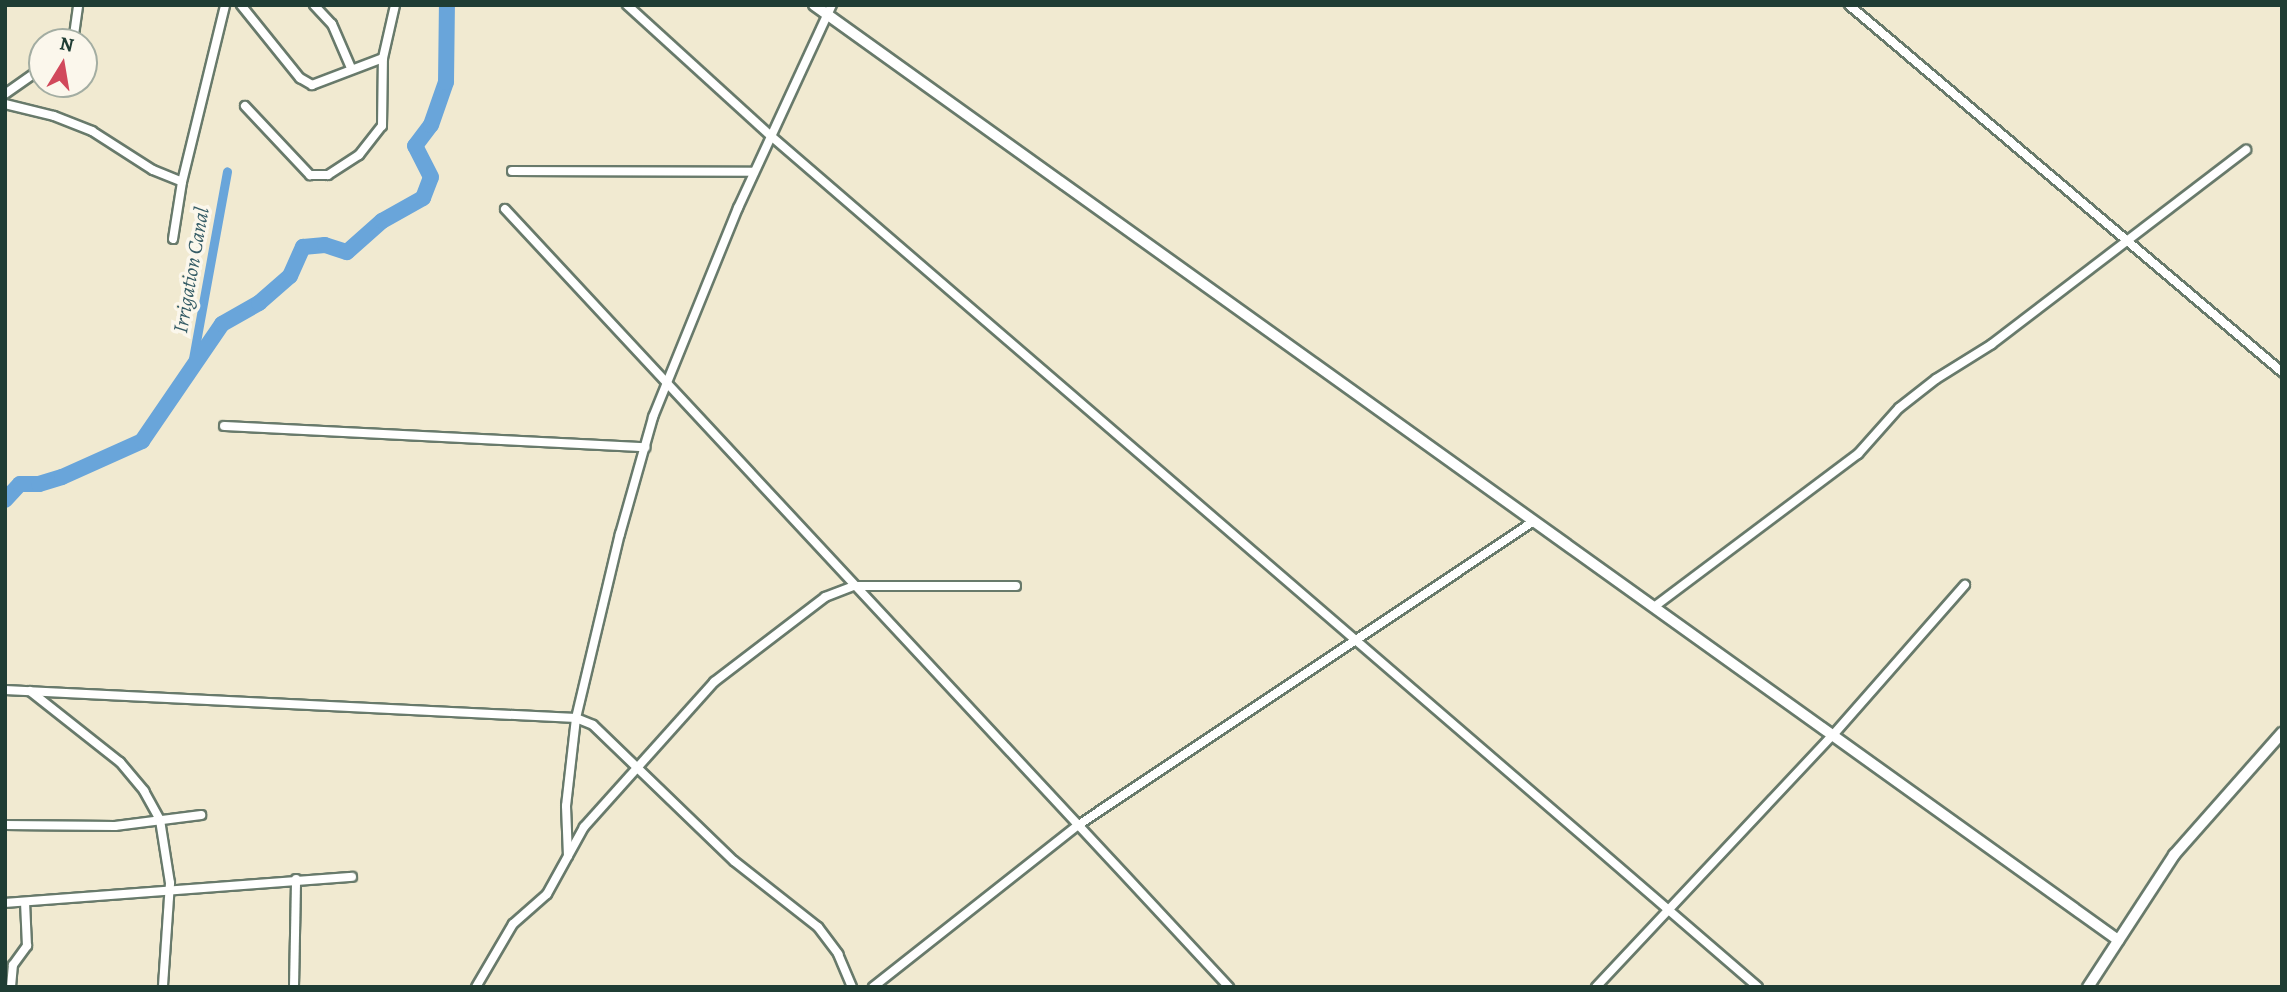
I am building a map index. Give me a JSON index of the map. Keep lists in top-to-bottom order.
{
  "water": ["Irrigation Canal"],
  "north": "top"
}
